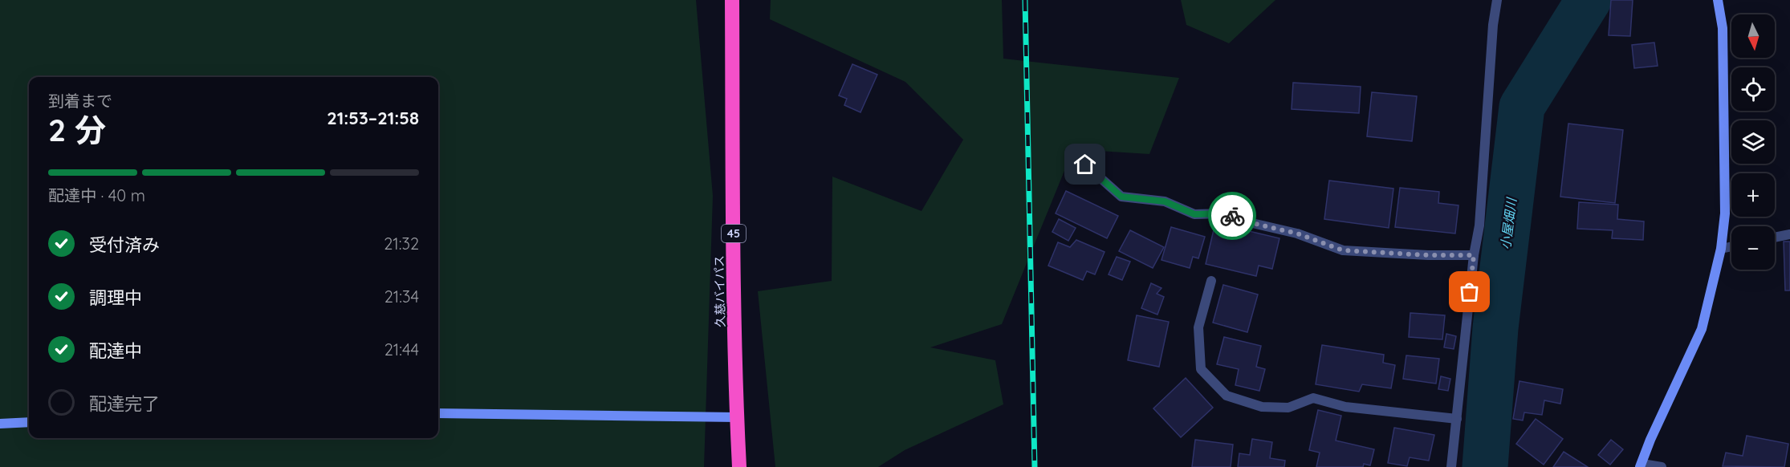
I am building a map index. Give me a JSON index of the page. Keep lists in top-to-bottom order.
{
  "streets": {
    "highway": ["45", "久慈バイパス"]
  },
  "water": ["小屋畑川"],
  "north": "bottom",
  "page": {
    "map_buttons": ["+", "−"],
    "heading": ["2 分", "到着まで", "21:53–21:58"],
    "bar": "配達中 · 40 m",
    "list": [
      ["受付済み", "21:32"],
      ["調理中", "21:34"],
      ["配達中", "21:44"],
      "配達完了"
    ]
  }
}
